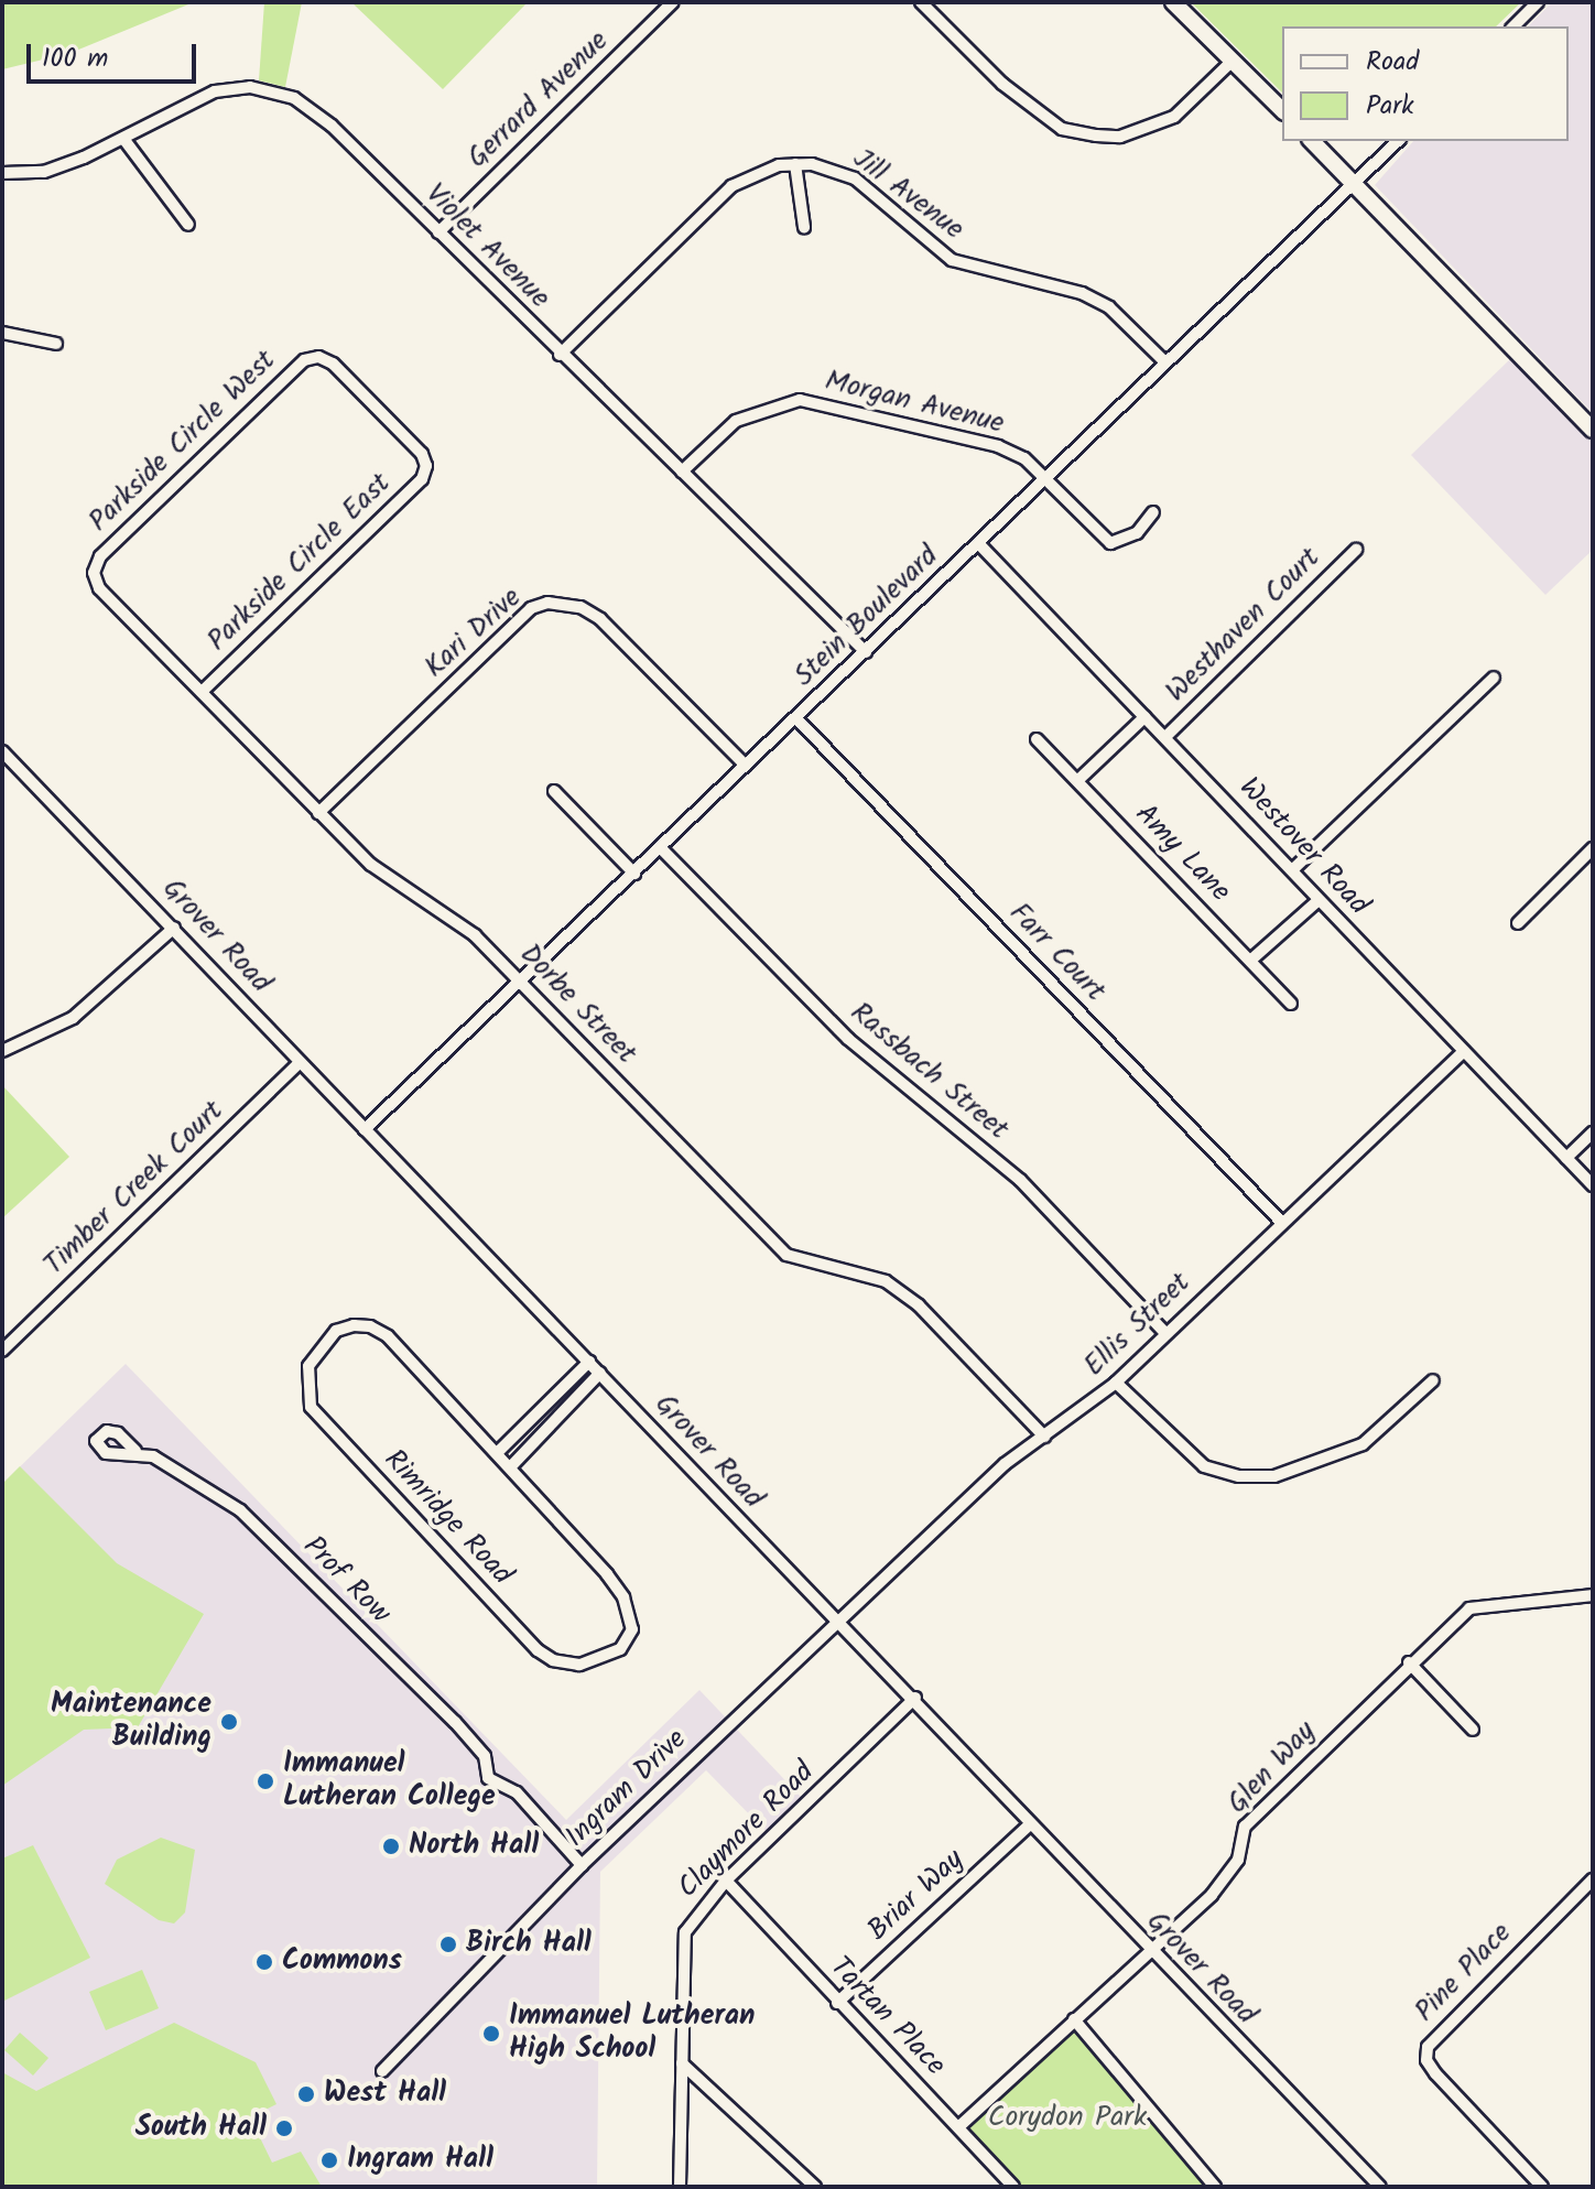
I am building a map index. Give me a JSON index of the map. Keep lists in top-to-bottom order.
{
  "streets": {
    "street": [
      "Gerrard Avenue",
      "Jill Avenue",
      "Violet Avenue",
      "Morgan Avenue",
      "Parkside Circle West",
      "Parkside Circle East",
      "Stein Boulevard",
      "Westhaven Court",
      "Kari Drive",
      "Westover Road",
      "Amy Lane",
      "Grover Road",
      "Farr Court",
      "Dorbe Street",
      "Rassbach Street",
      "Timber Creek Court",
      "Ellis Street",
      "Rimridge Road",
      "Prof Row",
      "Glen Way",
      "Ingram Drive",
      "Claymore Road",
      "Briar Way",
      "Pine Place",
      "Tartan Place"
    ]
  },
  "crossings": [
    ["Gerrard Avenue", "Violet Avenue"],
    ["Jill Avenue", "Violet Avenue"],
    ["Jill Avenue", "Stein Boulevard"],
    ["Violet Avenue", "Morgan Avenue"],
    ["Violet Avenue", "Stein Boulevard"],
    ["Morgan Avenue", "Stein Boulevard"],
    ["Parkside Circle West", "Parkside Circle East"],
    ["Parkside Circle West", "Dorbe Street"],
    ["Parkside Circle East", "Dorbe Street"],
    ["Stein Boulevard", "Kari Drive"],
    ["Stein Boulevard", "Westover Road"],
    ["Stein Boulevard", "Grover Road"],
    ["Stein Boulevard", "Farr Court"],
    ["Stein Boulevard", "Dorbe Street"],
    ["Stein Boulevard", "Rassbach Street"],
    ["Westhaven Court", "Westover Road"],
    ["Kari Drive", "Dorbe Street"],
    ["Westover Road", "Ellis Street"],
    ["Grover Road", "Timber Creek Court"],
    ["Grover Road", "Ellis Street"],
    ["Grover Road", "Glen Way"],
    ["Grover Road", "Ingram Drive"],
    ["Grover Road", "Claymore Road"],
    ["Grover Road", "Briar Way"],
    ["Farr Court", "Ellis Street"],
    ["Dorbe Street", "Ellis Street"],
    ["Rassbach Street", "Ellis Street"],
    ["Ellis Street", "Ingram Drive"],
    ["Prof Row", "Ingram Drive"],
    ["Glen Way", "Tartan Place"],
    ["Claymore Road", "Tartan Place"],
    ["Briar Way", "Tartan Place"]
  ],
  "parks": ["Corydon Park"],
  "places": [
    "Maintenance Building",
    "Immanuel Lutheran College",
    "North Hall",
    "Birch Hall",
    "Commons",
    "Immanuel Lutheran High School",
    "West Hall",
    "South Hall",
    "Ingram Hall"
  ],
  "legend": ["Road", "Park"],
  "scale_bar": "100 m"
}
